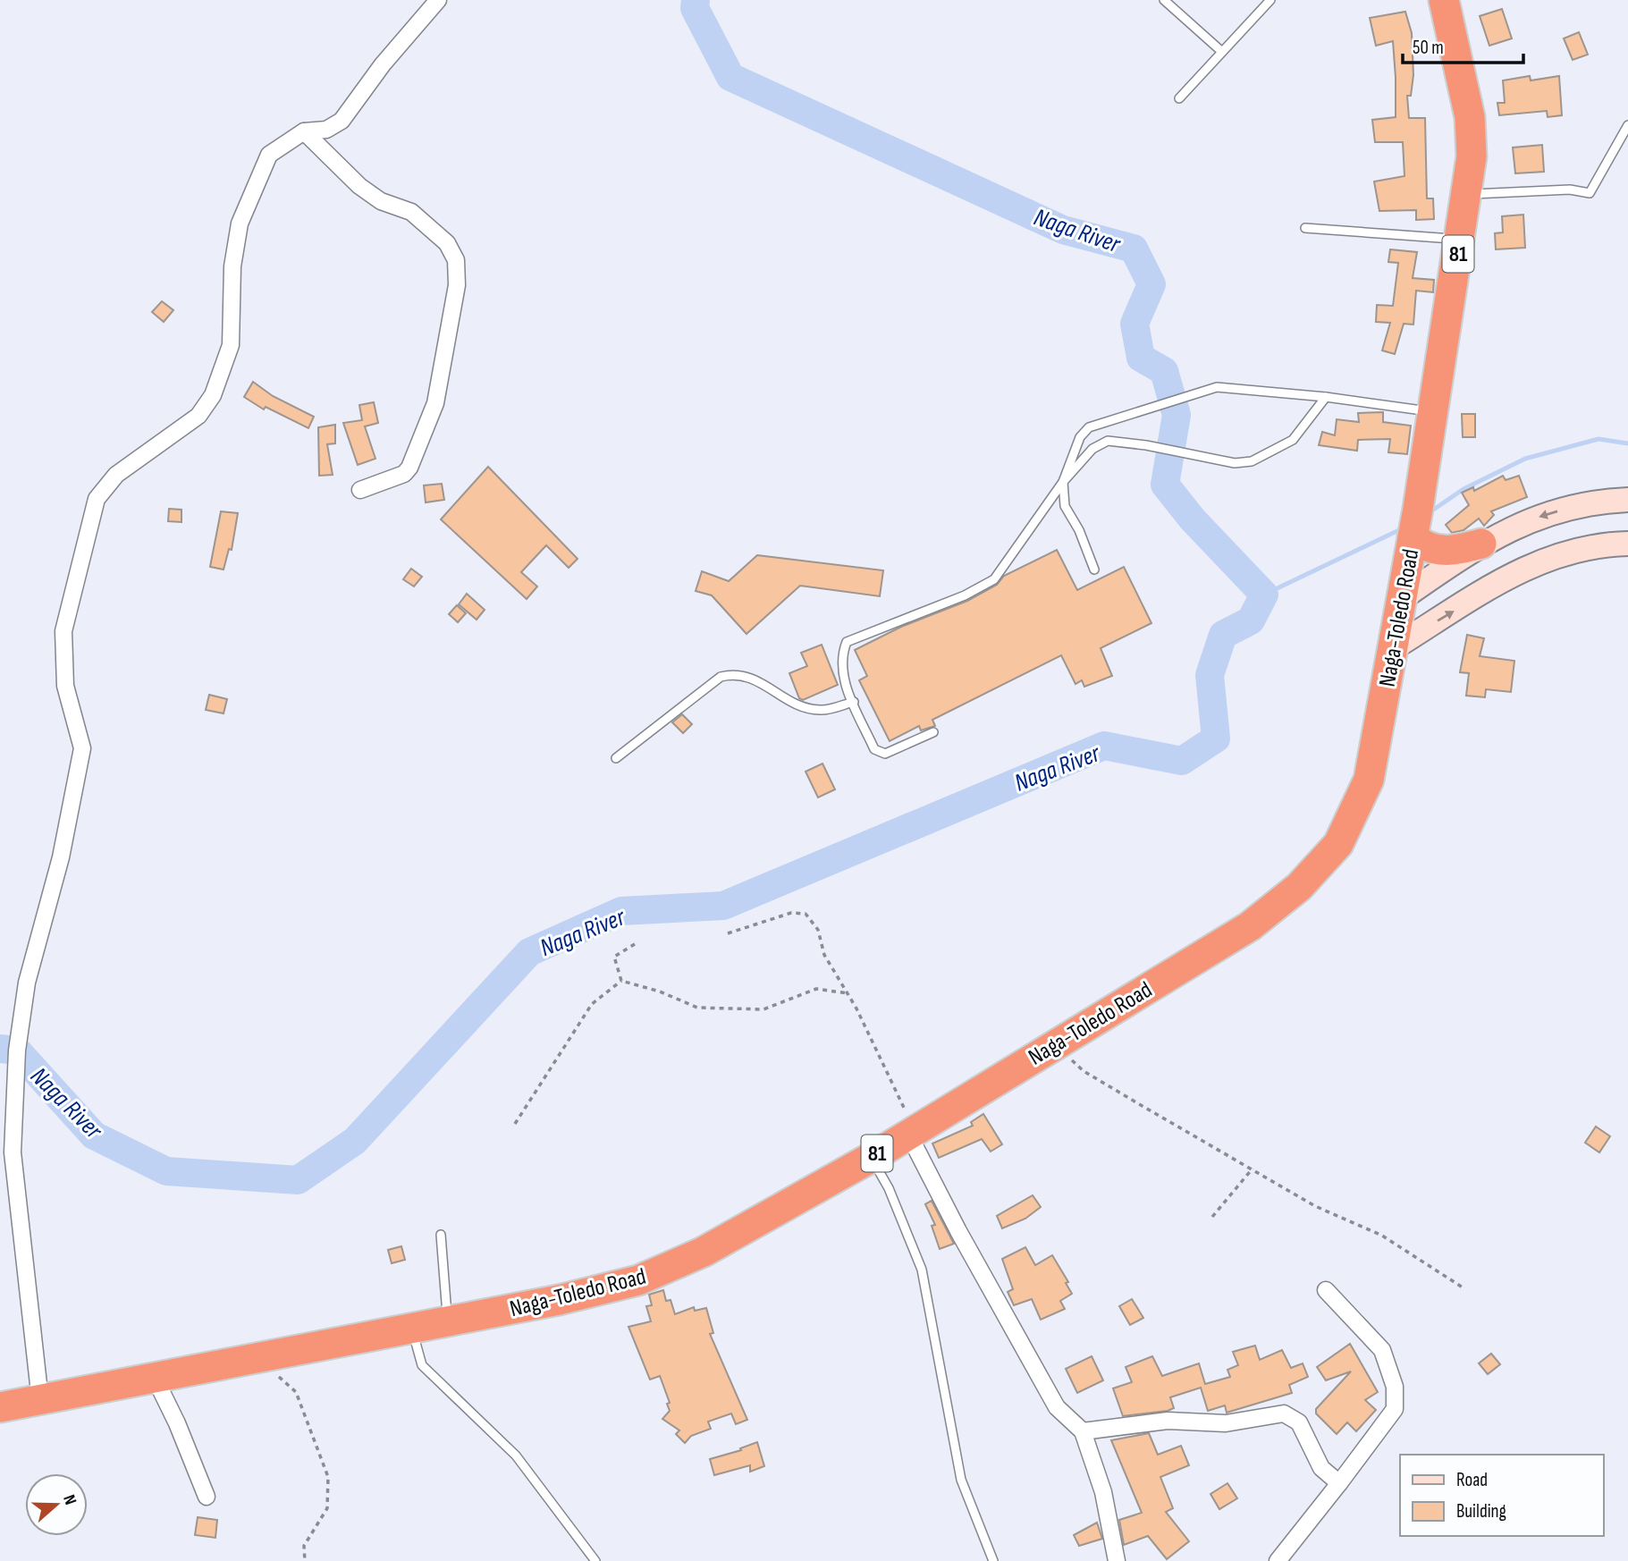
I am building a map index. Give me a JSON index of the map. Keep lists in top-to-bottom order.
{
  "streets": {
    "highway": ["81", "Naga-Toledo Road"]
  },
  "water": ["Naga River"],
  "legend": ["Road", "Building"],
  "scale_bar": "50 m",
  "north": "right"
}
